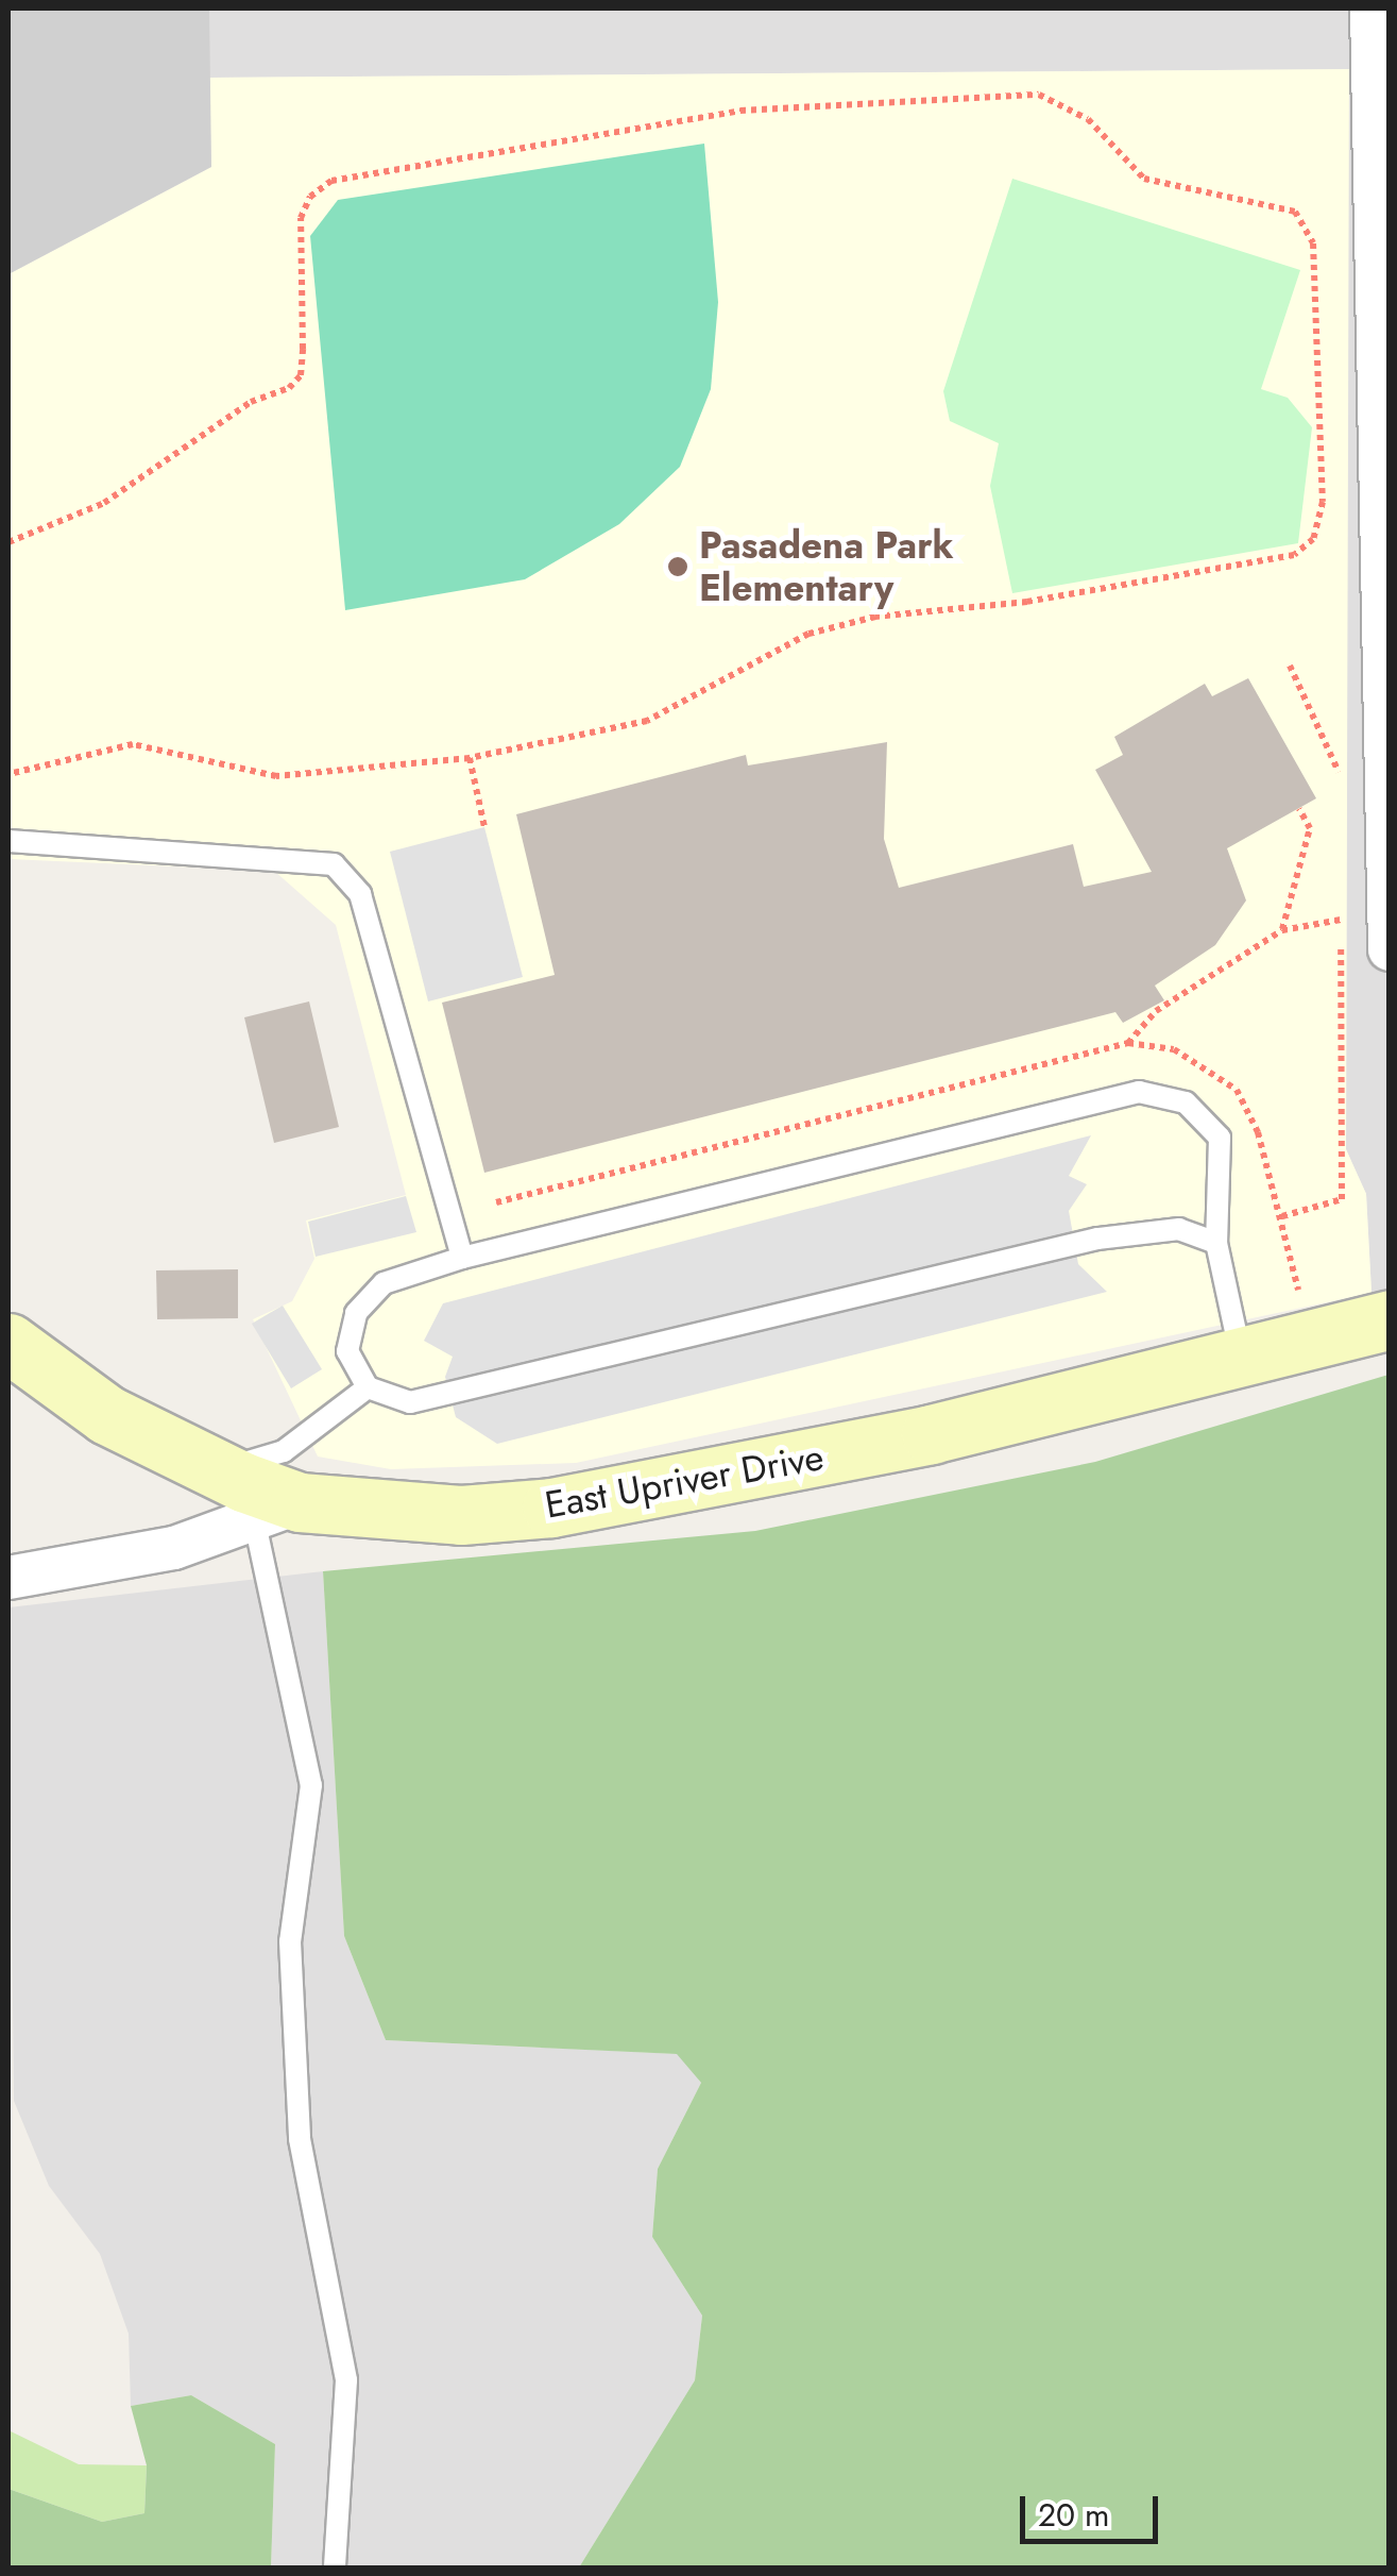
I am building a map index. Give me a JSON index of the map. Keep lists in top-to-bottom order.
{
  "streets": {
    "main road": ["East Upriver Drive"]
  },
  "places": ["Pasadena Park Elementary"],
  "scale_bar": "20 m"
}
